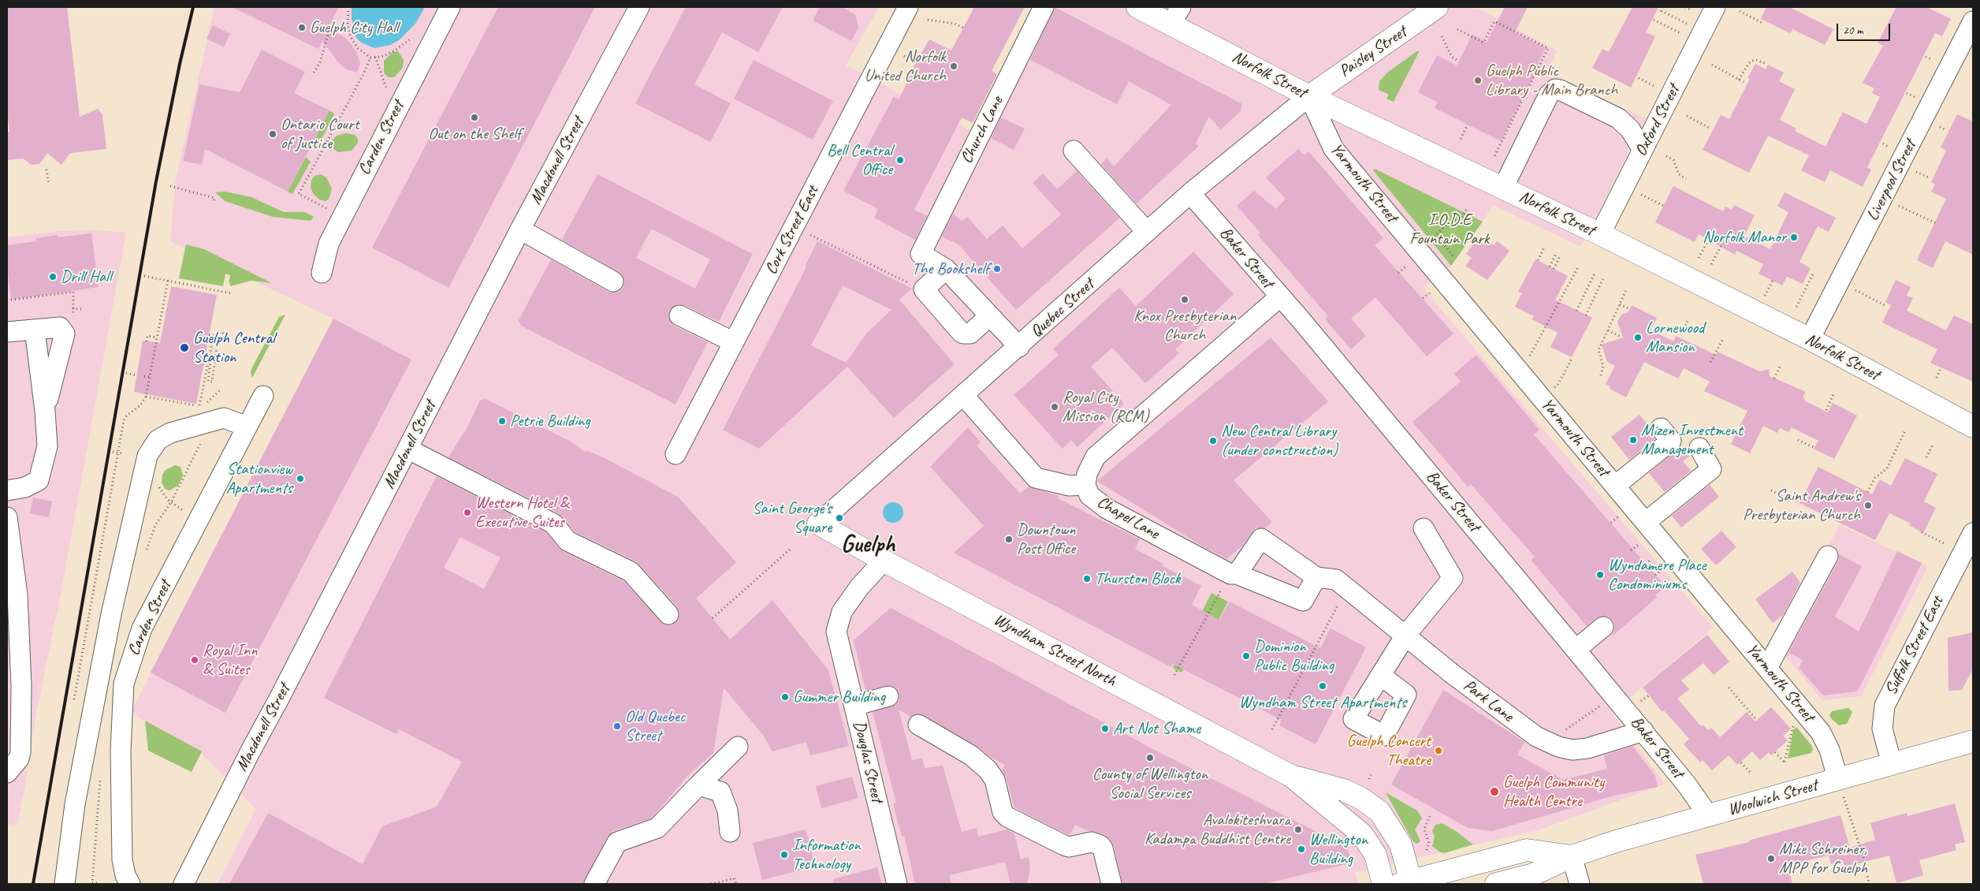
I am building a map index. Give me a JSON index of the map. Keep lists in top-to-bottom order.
{
  "streets": {
    "main road": [
      "Paisley Street",
      "Norfolk Street",
      "Wyndham Street North",
      "Woolwich Street"
    ],
    "street": [
      "Oxford Street",
      "Church Lane",
      "Carden Street",
      "Macdonell Street",
      "Liverpool Street",
      "Yarmouth Street",
      "Cork Street East",
      "Baker Street",
      "Quebec Street",
      "Chapel Lane",
      "Suffolk Street East",
      "Park Lane",
      "Douglas Street"
    ]
  },
  "crossings": [
    ["Paisley Street", "Norfolk Street"],
    ["Paisley Street", "Yarmouth Street"],
    ["Paisley Street", "Quebec Street"],
    ["Norfolk Street", "Oxford Street"],
    ["Norfolk Street", "Liverpool Street"],
    ["Norfolk Street", "Yarmouth Street"],
    ["Norfolk Street", "Quebec Street"],
    ["Yarmouth Street", "Quebec Street"],
    ["Yarmouth Street", "Woolwich Street"],
    ["Baker Street", "Quebec Street"],
    ["Baker Street", "Chapel Lane"],
    ["Baker Street", "Park Lane"],
    ["Baker Street", "Woolwich Street"],
    ["Quebec Street", "Wyndham Street North"],
    ["Chapel Lane", "Park Lane"],
    ["Suffolk Street East", "Woolwich Street"],
    ["Wyndham Street North", "Douglas Street"],
    ["Wyndham Street North", "Woolwich Street"]
  ],
  "districts": ["Guelph"],
  "parks": ["I.O.D.E Fountain Park"],
  "places": [
    "Guelph City Hall",
    "Norfolk United Church",
    "Guelph Public Library - Main Branch",
    "Out on the Shelf",
    "Ontario Court of Justice",
    "Bell Central Office",
    "Norfolk Manor",
    "The Bookshelf",
    "Drill Hall",
    "Knox Presbyterian Church",
    "Lornewood Mansion",
    "Guelph Central Station",
    "Royal City Mission (RCM)",
    "Petrie Building",
    "Mizen Investment Management",
    "New Central Library (under construction)",
    "Stationview Apartments",
    "Saint Andrew's Presbyterian Church",
    "Western Hotel & Executive Suites",
    "Saint George's Square",
    "Downtown Post Office",
    "Wyndamere Place Condominiums",
    "Thurston Block",
    "Dominion Public Building",
    "Royal Inn & Suites",
    "Wyndham Street Apartments",
    "Gummer Building",
    "Old Quebec Street",
    "Art Not Shame",
    "Guelph Concert Theatre",
    "County of Wellington Social Services",
    "Guelph Community Health Centre",
    "Avalokiteshvara Kadampa Buddhist Centre",
    "Wellington Building",
    "Information Technology",
    "Mike Schreiner, MPP for Guelph"
  ],
  "scale_bar": "20 m"
}
